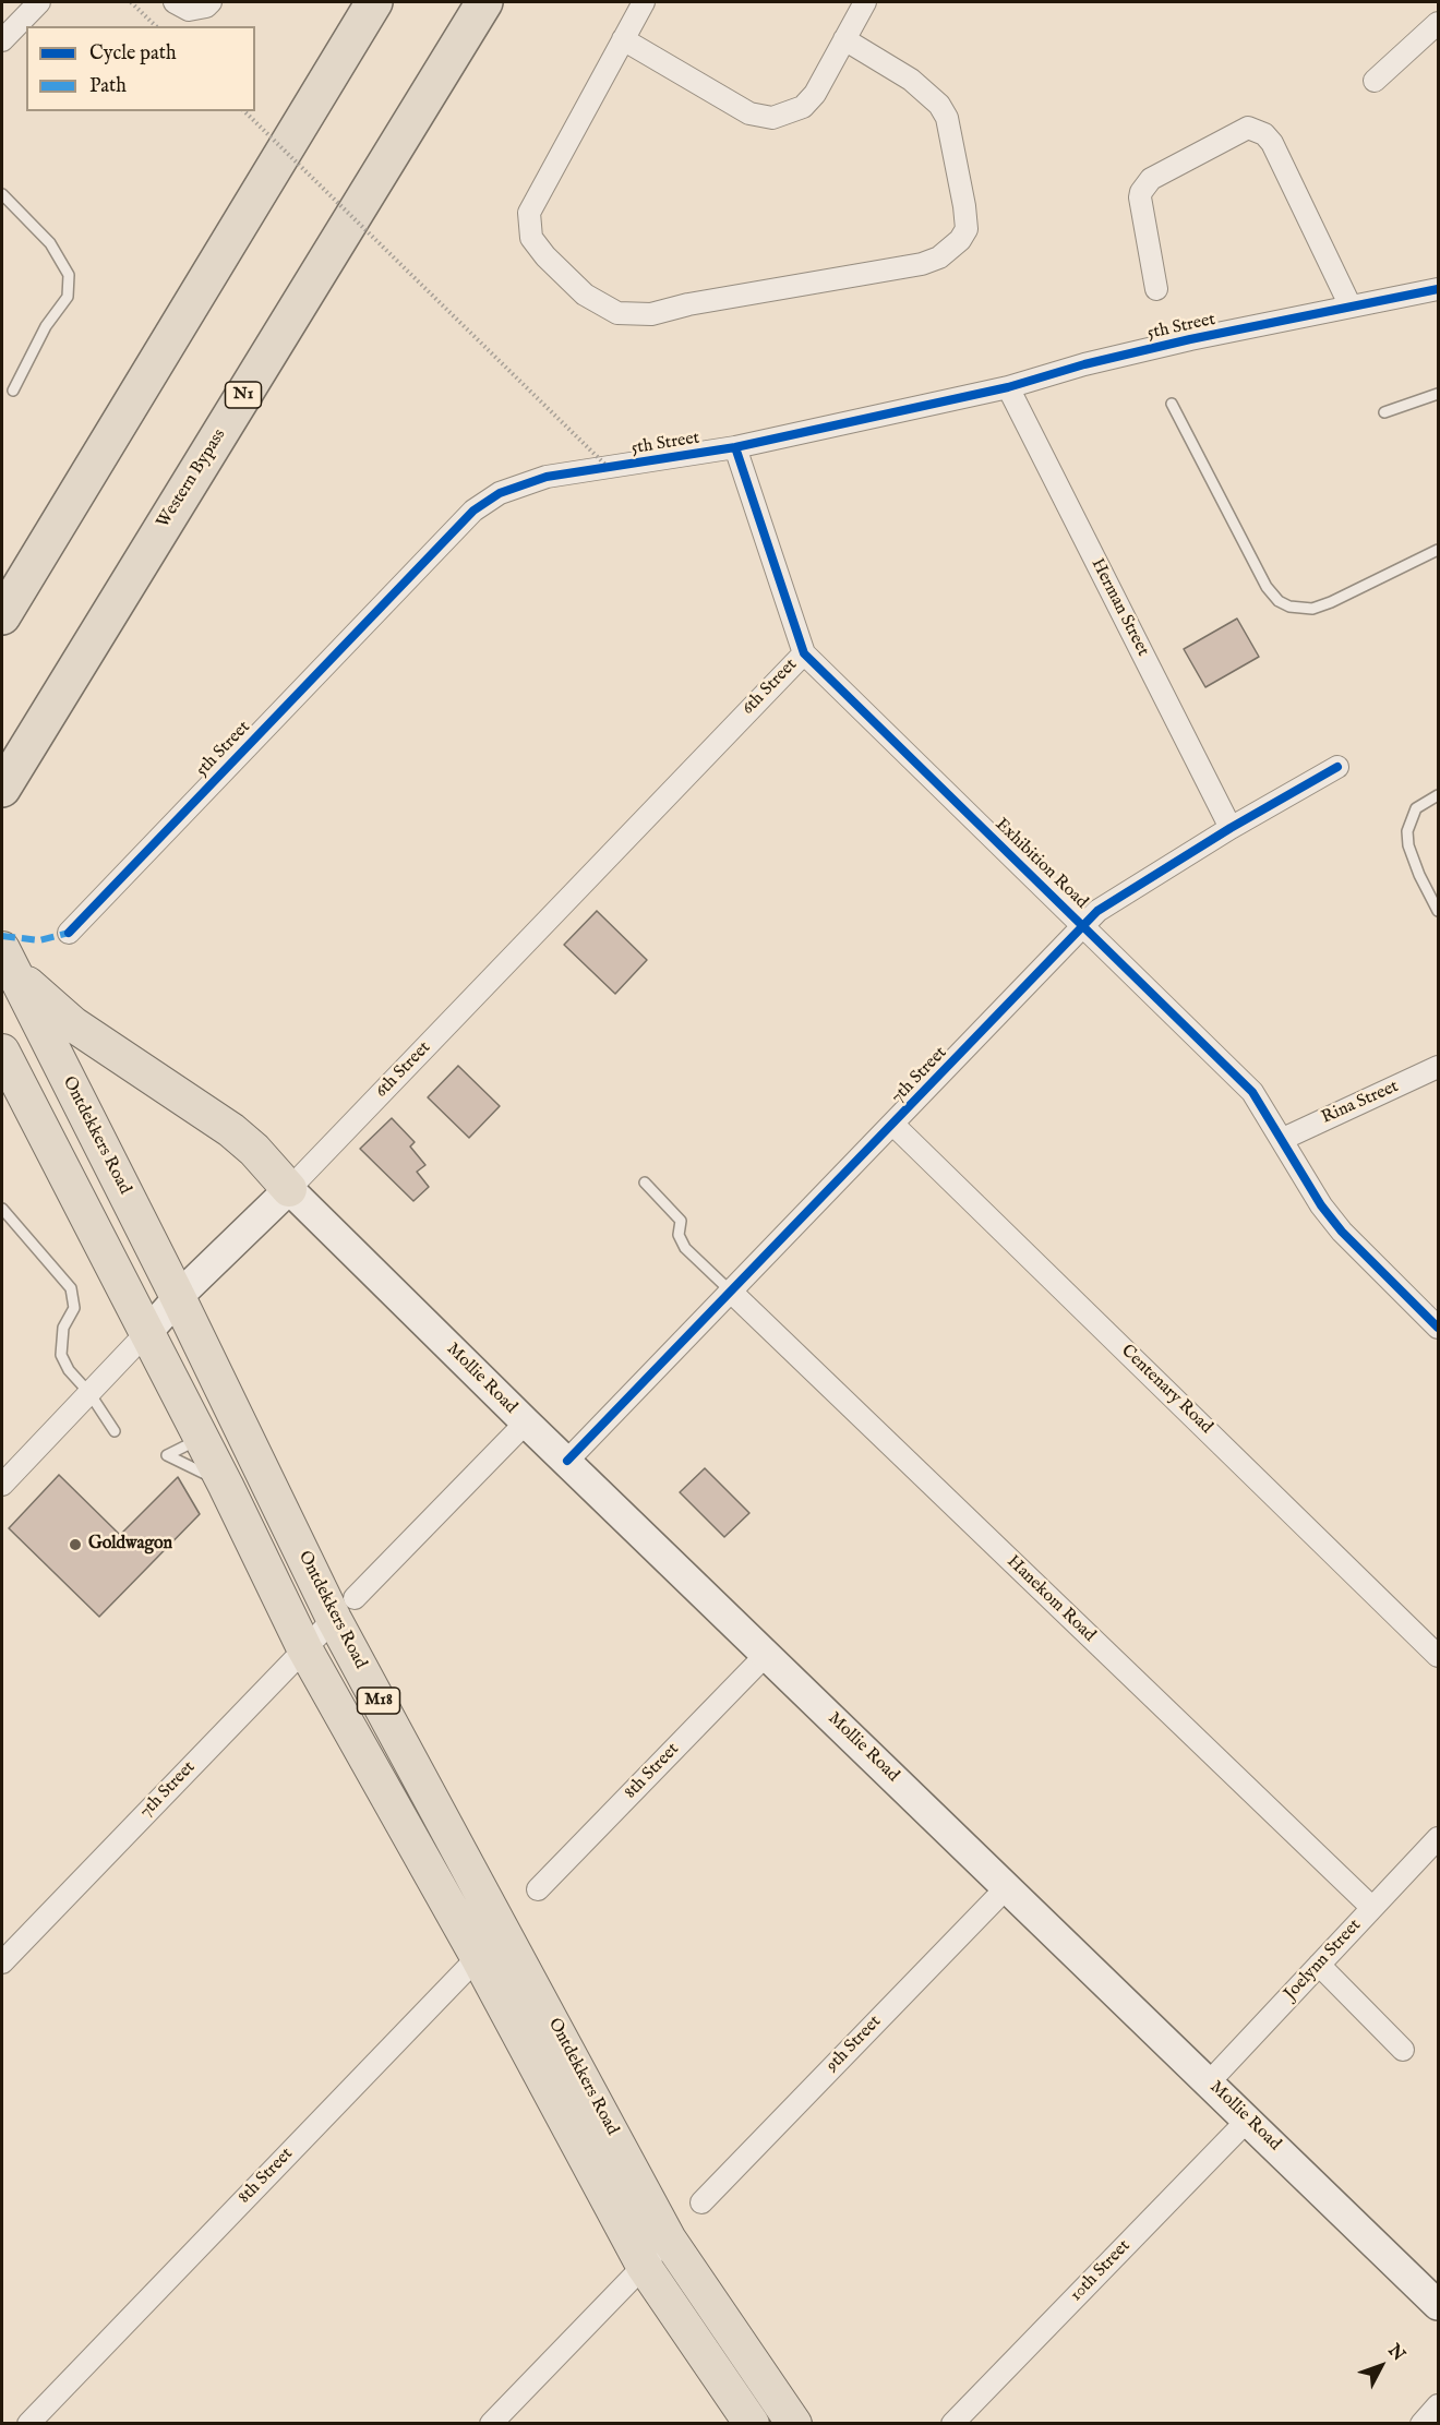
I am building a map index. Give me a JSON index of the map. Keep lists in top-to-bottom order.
{
  "streets": {
    "highway": ["N1", "Western Bypass"],
    "main road": [
      "6th Street",
      "Ontdekkers Road",
      "Mollie Road",
      "M18"
    ],
    "street": [
      "5th Street",
      "Herman Street",
      "Exhibition Road",
      "7th Street",
      "Rina Street",
      "Centenary Road",
      "Hanekom Road",
      "8th Street",
      "Joelynn Street",
      "9th Street",
      "10th Street"
    ]
  },
  "crossings": [
    ["5th Street", "Herman Street"],
    ["5th Street", "Exhibition Road"],
    ["Herman Street", "7th Street"],
    ["6th Street", "Exhibition Road"],
    ["6th Street", "Ontdekkers Road"],
    ["6th Street", "Mollie Road"],
    ["Exhibition Road", "7th Street"],
    ["Exhibition Road", "Rina Street"],
    ["7th Street", "Ontdekkers Road"],
    ["7th Street", "Mollie Road"],
    ["7th Street", "Centenary Road"],
    ["7th Street", "Hanekom Road"],
    ["Ontdekkers Road", "8th Street"],
    ["Mollie Road", "8th Street"],
    ["Mollie Road", "Joelynn Street"],
    ["Mollie Road", "9th Street"],
    ["Mollie Road", "10th Street"],
    ["Hanekom Road", "Joelynn Street"]
  ],
  "places": ["Goldwagon"],
  "legend": ["Cycle path", "Path"],
  "north": "top right"
}
